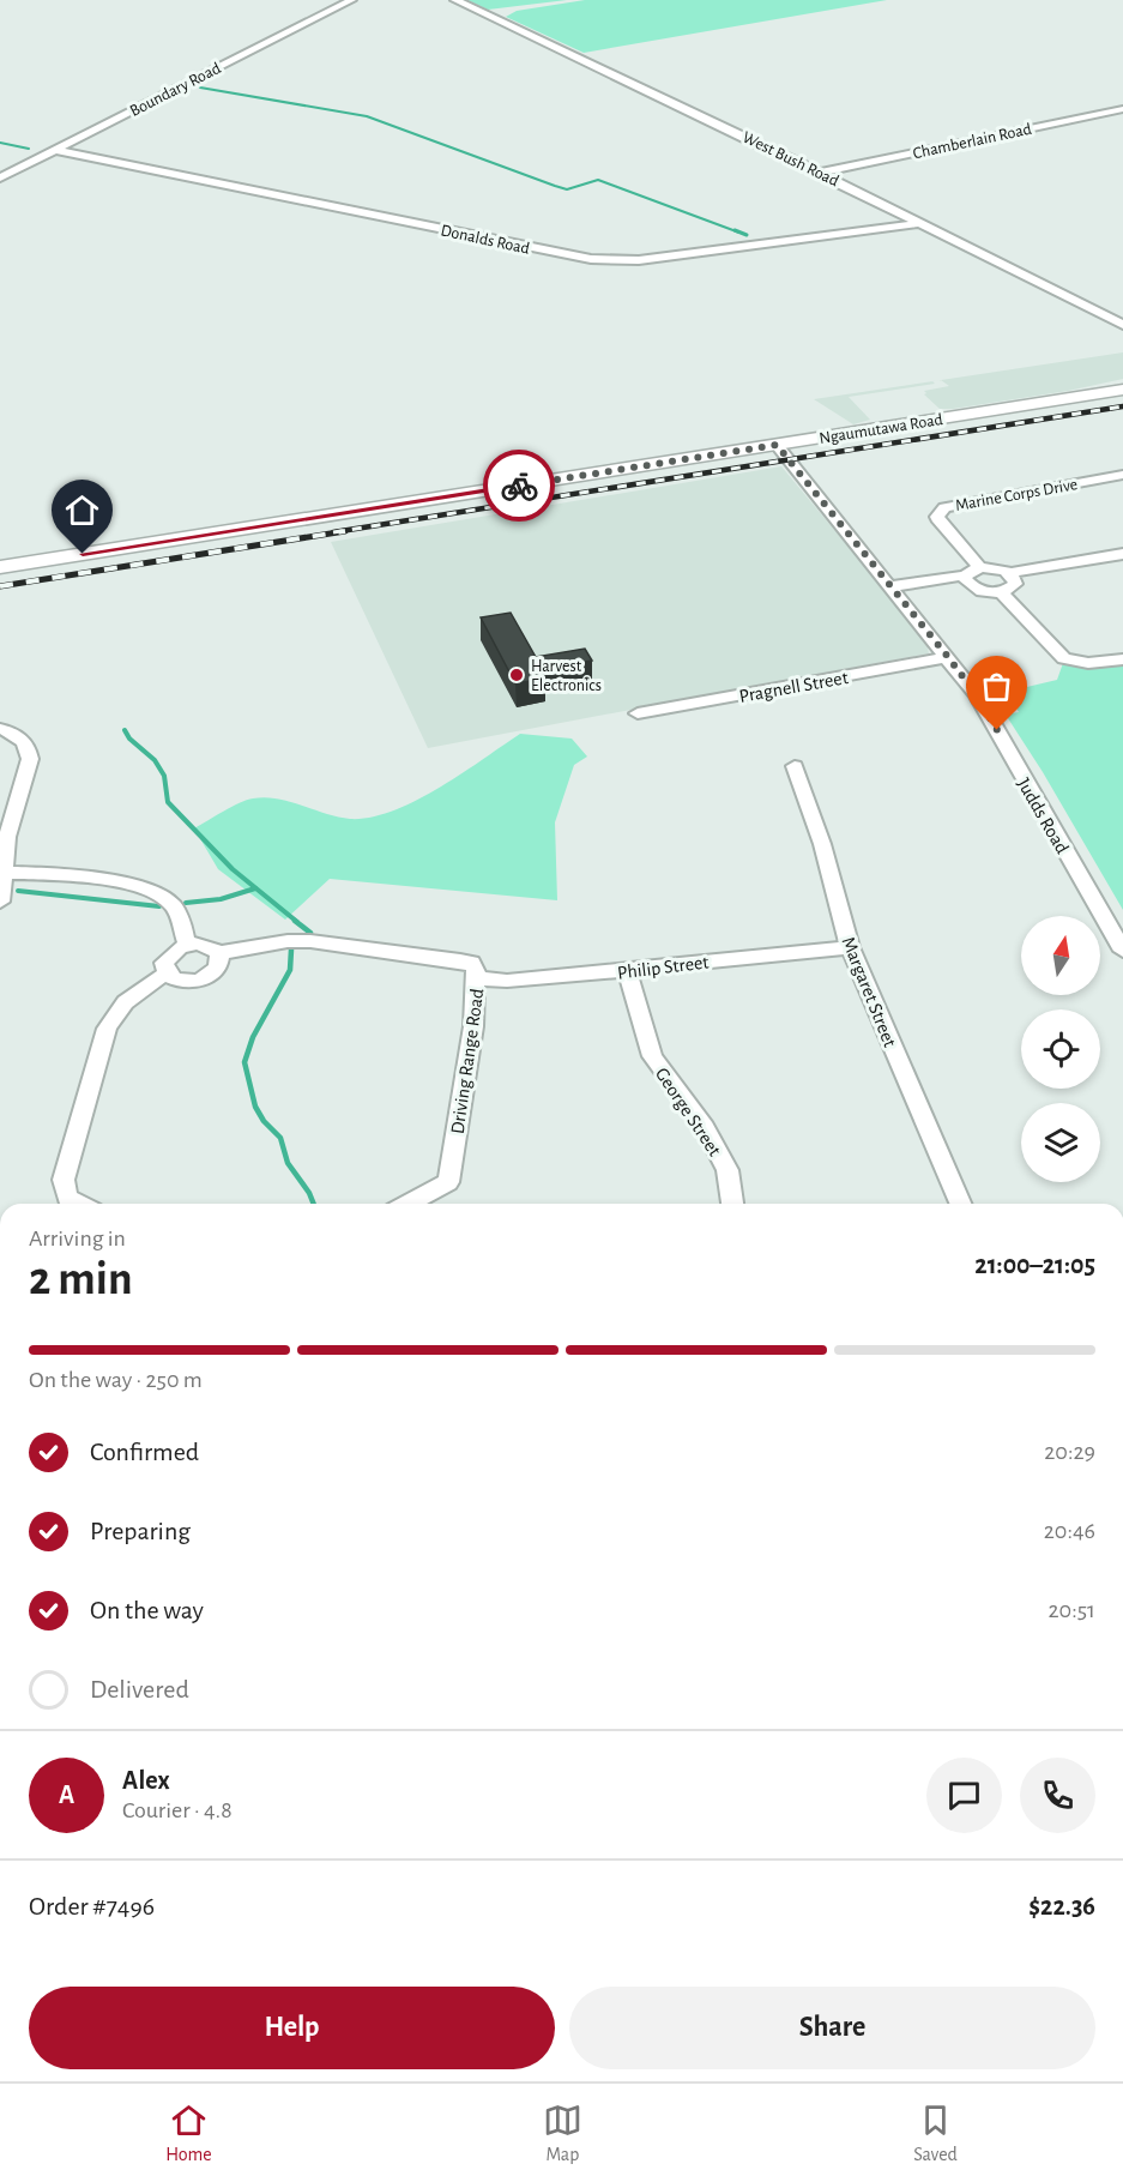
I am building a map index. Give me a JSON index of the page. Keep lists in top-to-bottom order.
{
  "streets": {
    "main road": ["Ngaumutawa Road"],
    "street": [
      "Boundary Road",
      "Chamberlain Road",
      "West Bush Road",
      "Donalds Road",
      "Marine Corps Drive",
      "Pragnell Street",
      "Judds Road",
      "Philip Street",
      "Margaret Street",
      "Driving Range Road",
      "George Street"
    ]
  },
  "crossings": [
    ["Boundary Road", "Donalds Road"],
    ["Chamberlain Road", "West Bush Road"],
    ["West Bush Road", "Donalds Road"],
    ["Ngaumutawa Road", "Judds Road"],
    ["Pragnell Street", "Judds Road"],
    ["Philip Street", "Margaret Street"],
    ["Philip Street", "Driving Range Road"],
    ["Philip Street", "George Street"]
  ],
  "places": ["Harvest Electronics"],
  "north": "top",
  "page": {
    "heading": ["2 min", "Arriving in", "21:00–21:05"],
    "panel": [
      "Alex",
      "Courier · 4.8",
      "Order #7496",
      "$22.36"
    ],
    "bar": "On the way · 250 m",
    "list": [
      ["Confirmed", "20:29"],
      ["Preparing", "20:46"],
      ["On the way", "20:51"],
      "Delivered"
    ],
    "round": "A",
    "buttons": ["Help", "Share"],
    "tabs": ["Home", "Map", "Saved"]
  }
}
